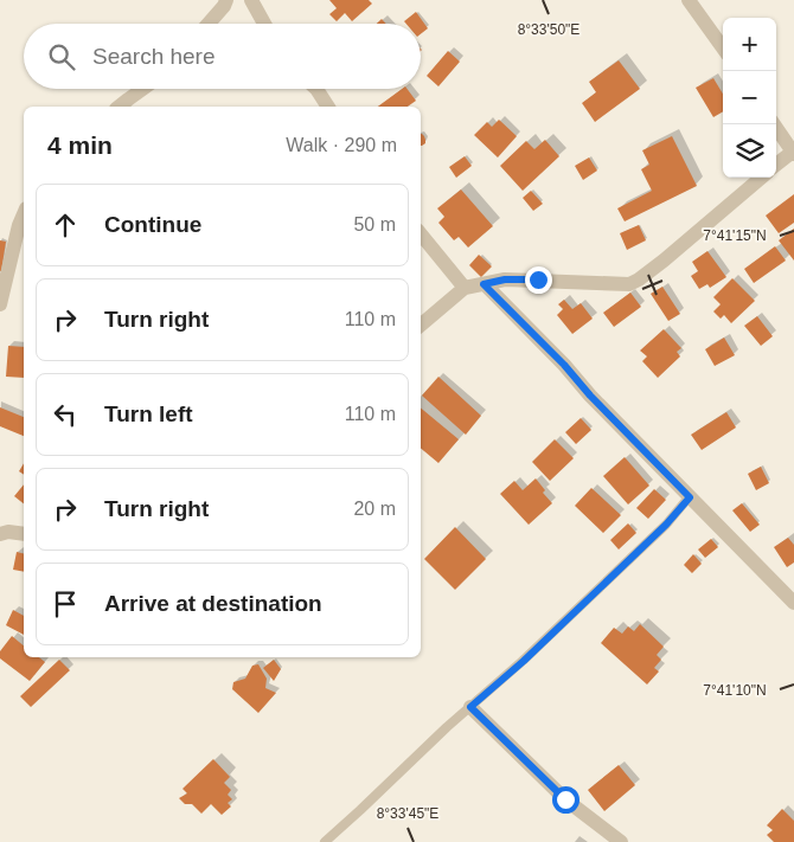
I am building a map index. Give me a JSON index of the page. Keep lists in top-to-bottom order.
{
  "page": {
    "map_buttons": ["+", "−"],
    "search": "Search here",
    "heading": ["4 min", "Walk · 290 m"],
    "list": [
      ["Continue", "50 m"],
      ["Turn right", "110 m"],
      ["Turn left", "110 m"],
      ["Turn right", "20 m"],
      "Arrive at destination"
    ]
  },
  "coordinates": [
    "8°33'50\"E",
    "7°41'15\"N",
    "7°41'10\"N",
    "8°33'45\"E"
  ]
}
